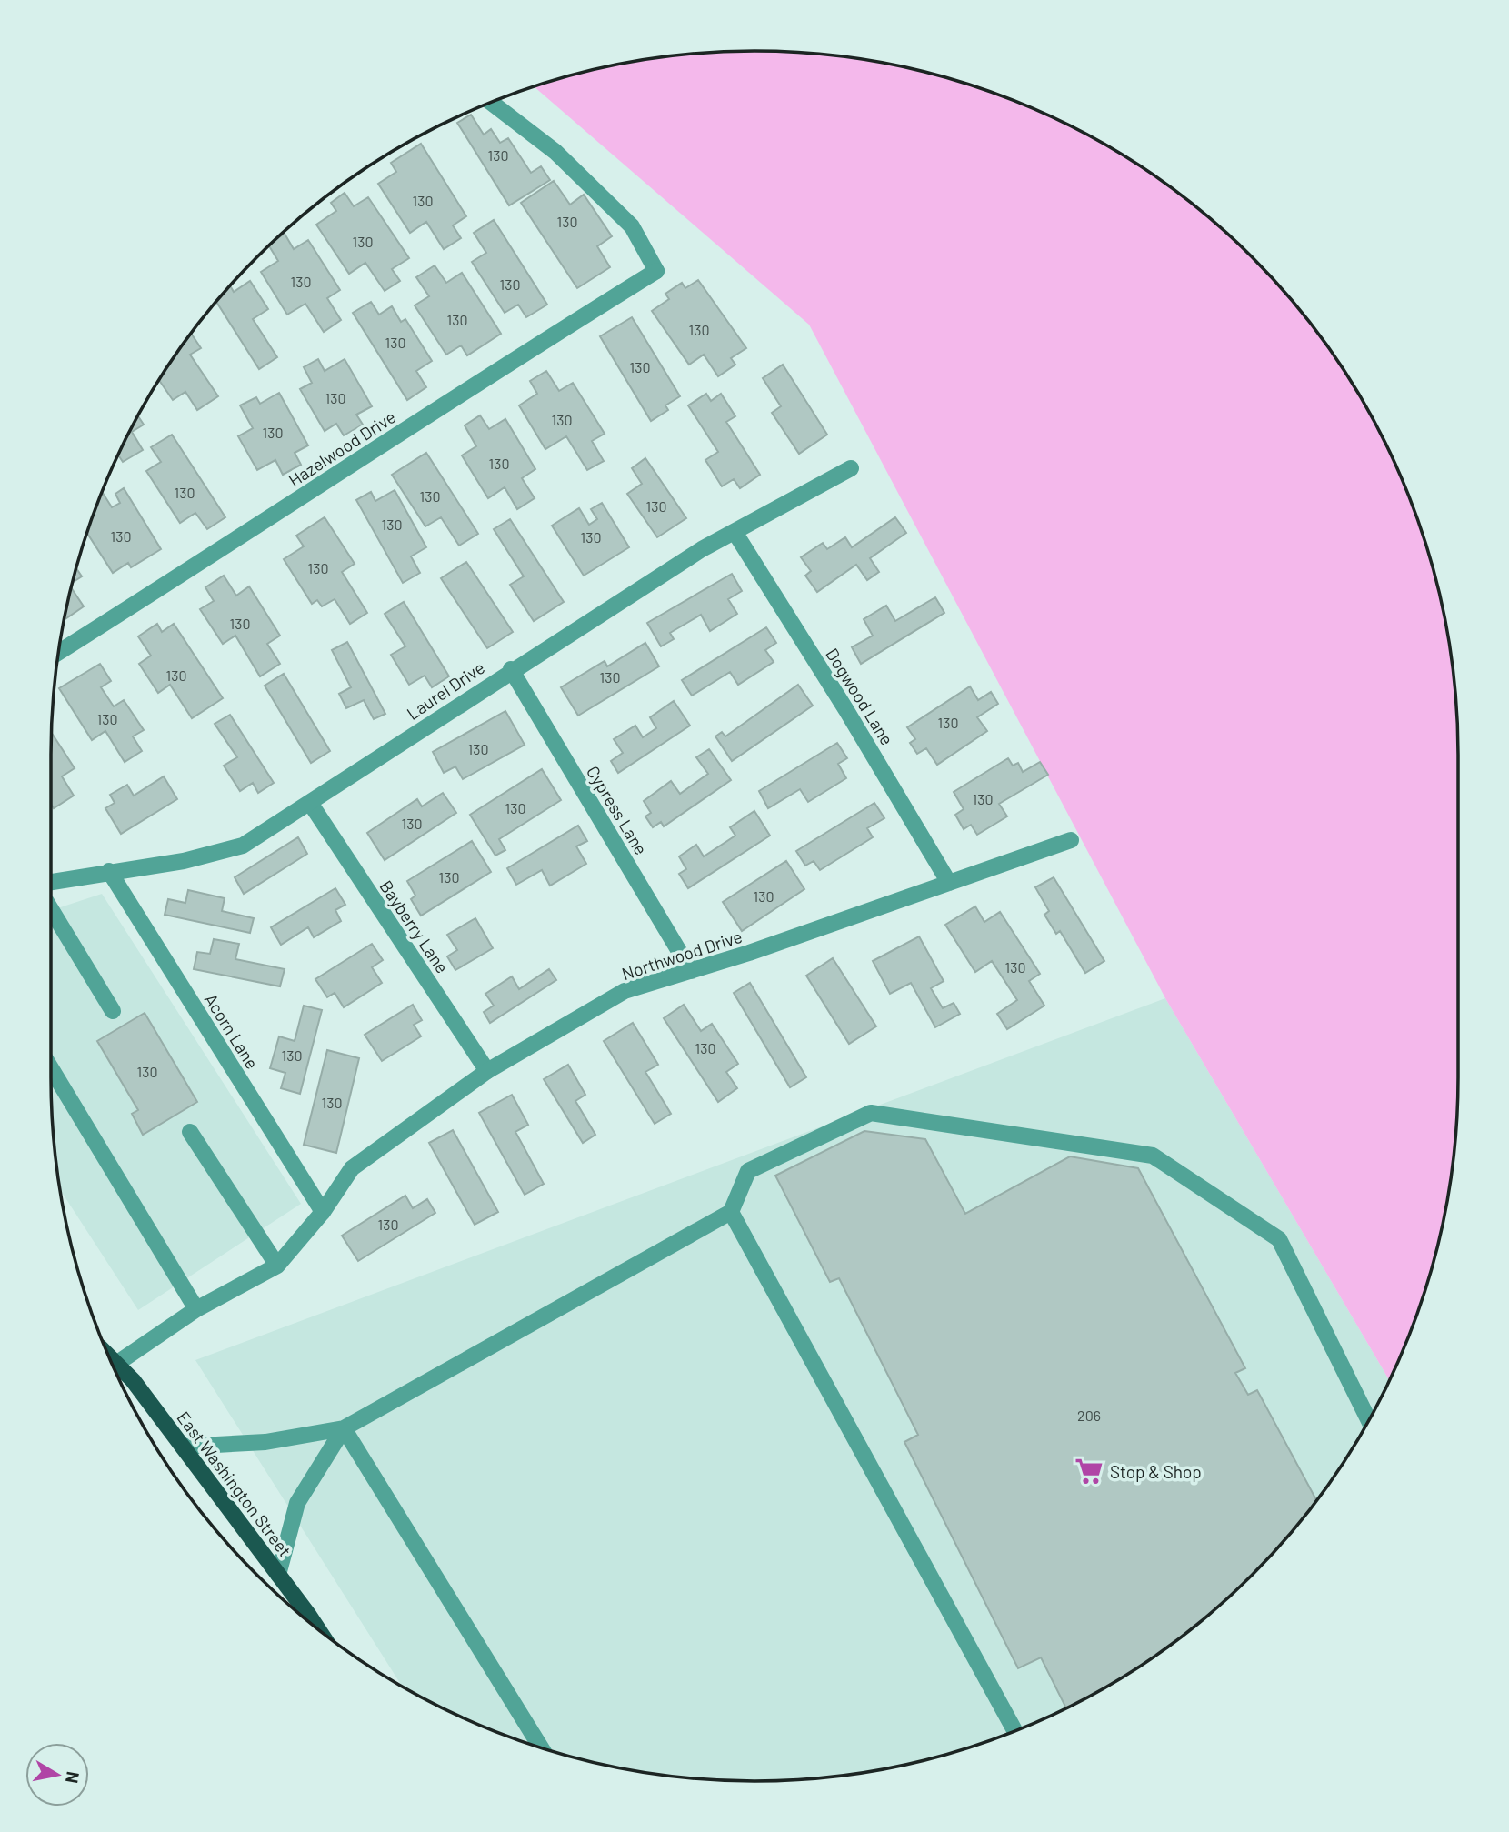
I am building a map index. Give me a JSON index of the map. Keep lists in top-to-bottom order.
{
  "streets": {
    "main road": ["East Washington Street"],
    "street": [
      "Hazelwood Drive",
      "Laurel Drive",
      "Dogwood Lane",
      "Cypress Lane",
      "Bayberry Lane",
      "Northwood Drive",
      "Acorn Lane"
    ]
  },
  "crossings": [
    ["Laurel Drive", "Dogwood Lane"],
    ["Laurel Drive", "Cypress Lane"],
    ["Laurel Drive", "Bayberry Lane"],
    ["Laurel Drive", "Acorn Lane"],
    ["Dogwood Lane", "Northwood Drive"],
    ["Cypress Lane", "Northwood Drive"],
    ["Bayberry Lane", "Northwood Drive"],
    ["Northwood Drive", "Acorn Lane"]
  ],
  "places": {
    "supermarket": ["Stop & Shop"]
  },
  "house_numbers": [
    "130",
    "130",
    "130",
    "130",
    "130",
    "130",
    "130",
    "130",
    "130",
    "130",
    "130",
    "130",
    "130",
    "130",
    "130",
    "130",
    "130",
    "130",
    "130",
    "130",
    "130",
    "130",
    "130",
    "130",
    "130",
    "130",
    "130",
    "130",
    "130",
    "130",
    "130",
    "130",
    "130",
    "130",
    "130",
    "130",
    "130",
    "130",
    "206"
  ],
  "north": "right"
}
